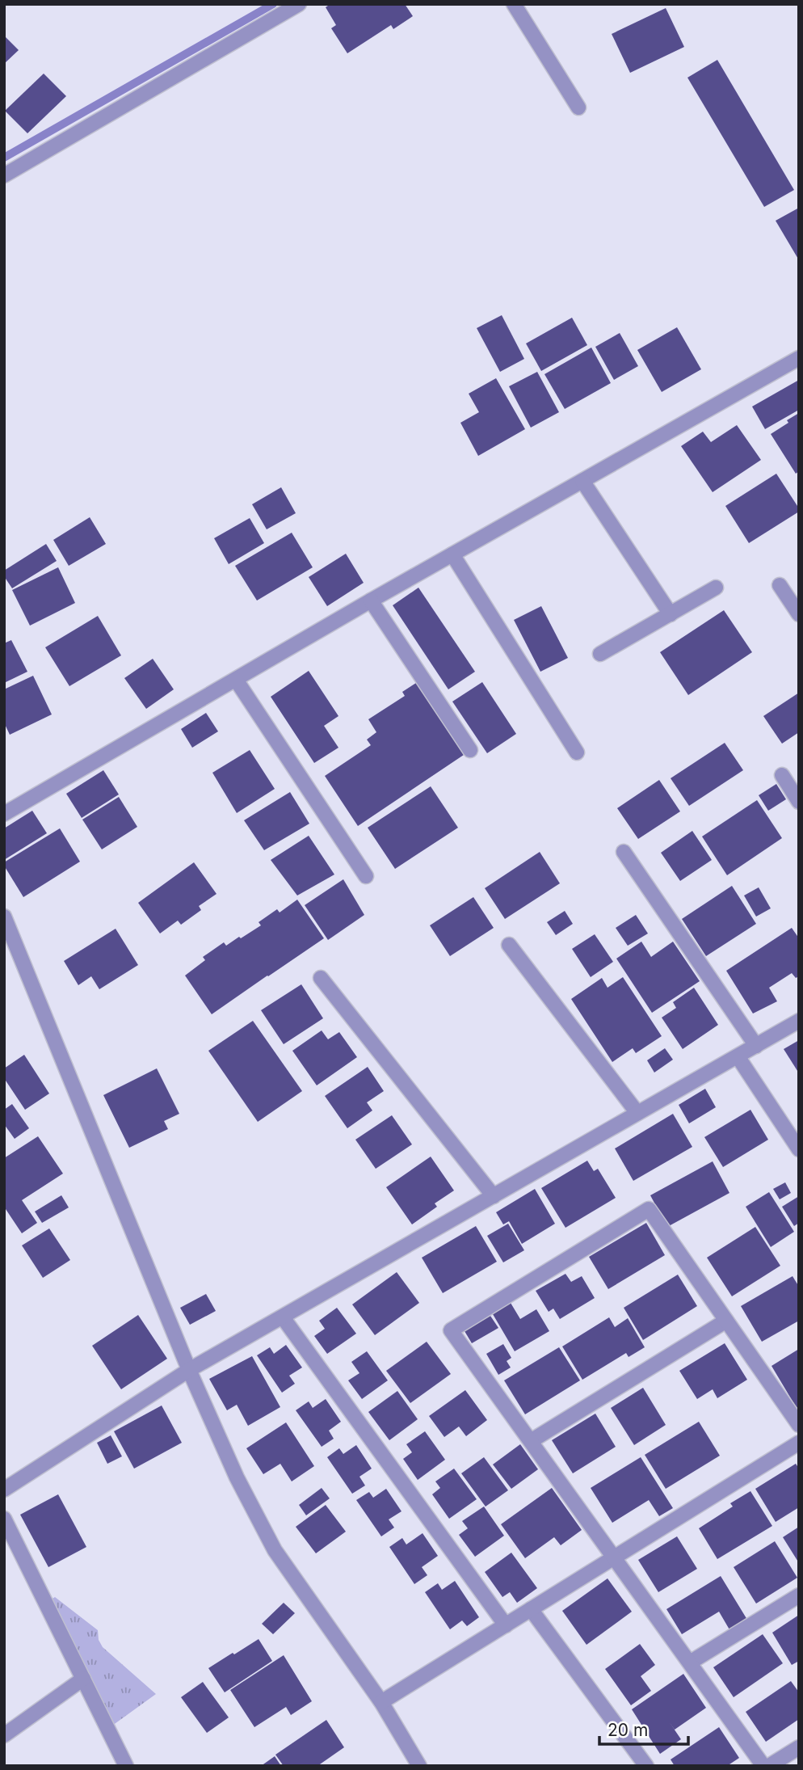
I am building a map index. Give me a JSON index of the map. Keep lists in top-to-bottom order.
{
  "scale_bar": "20 m"
}
